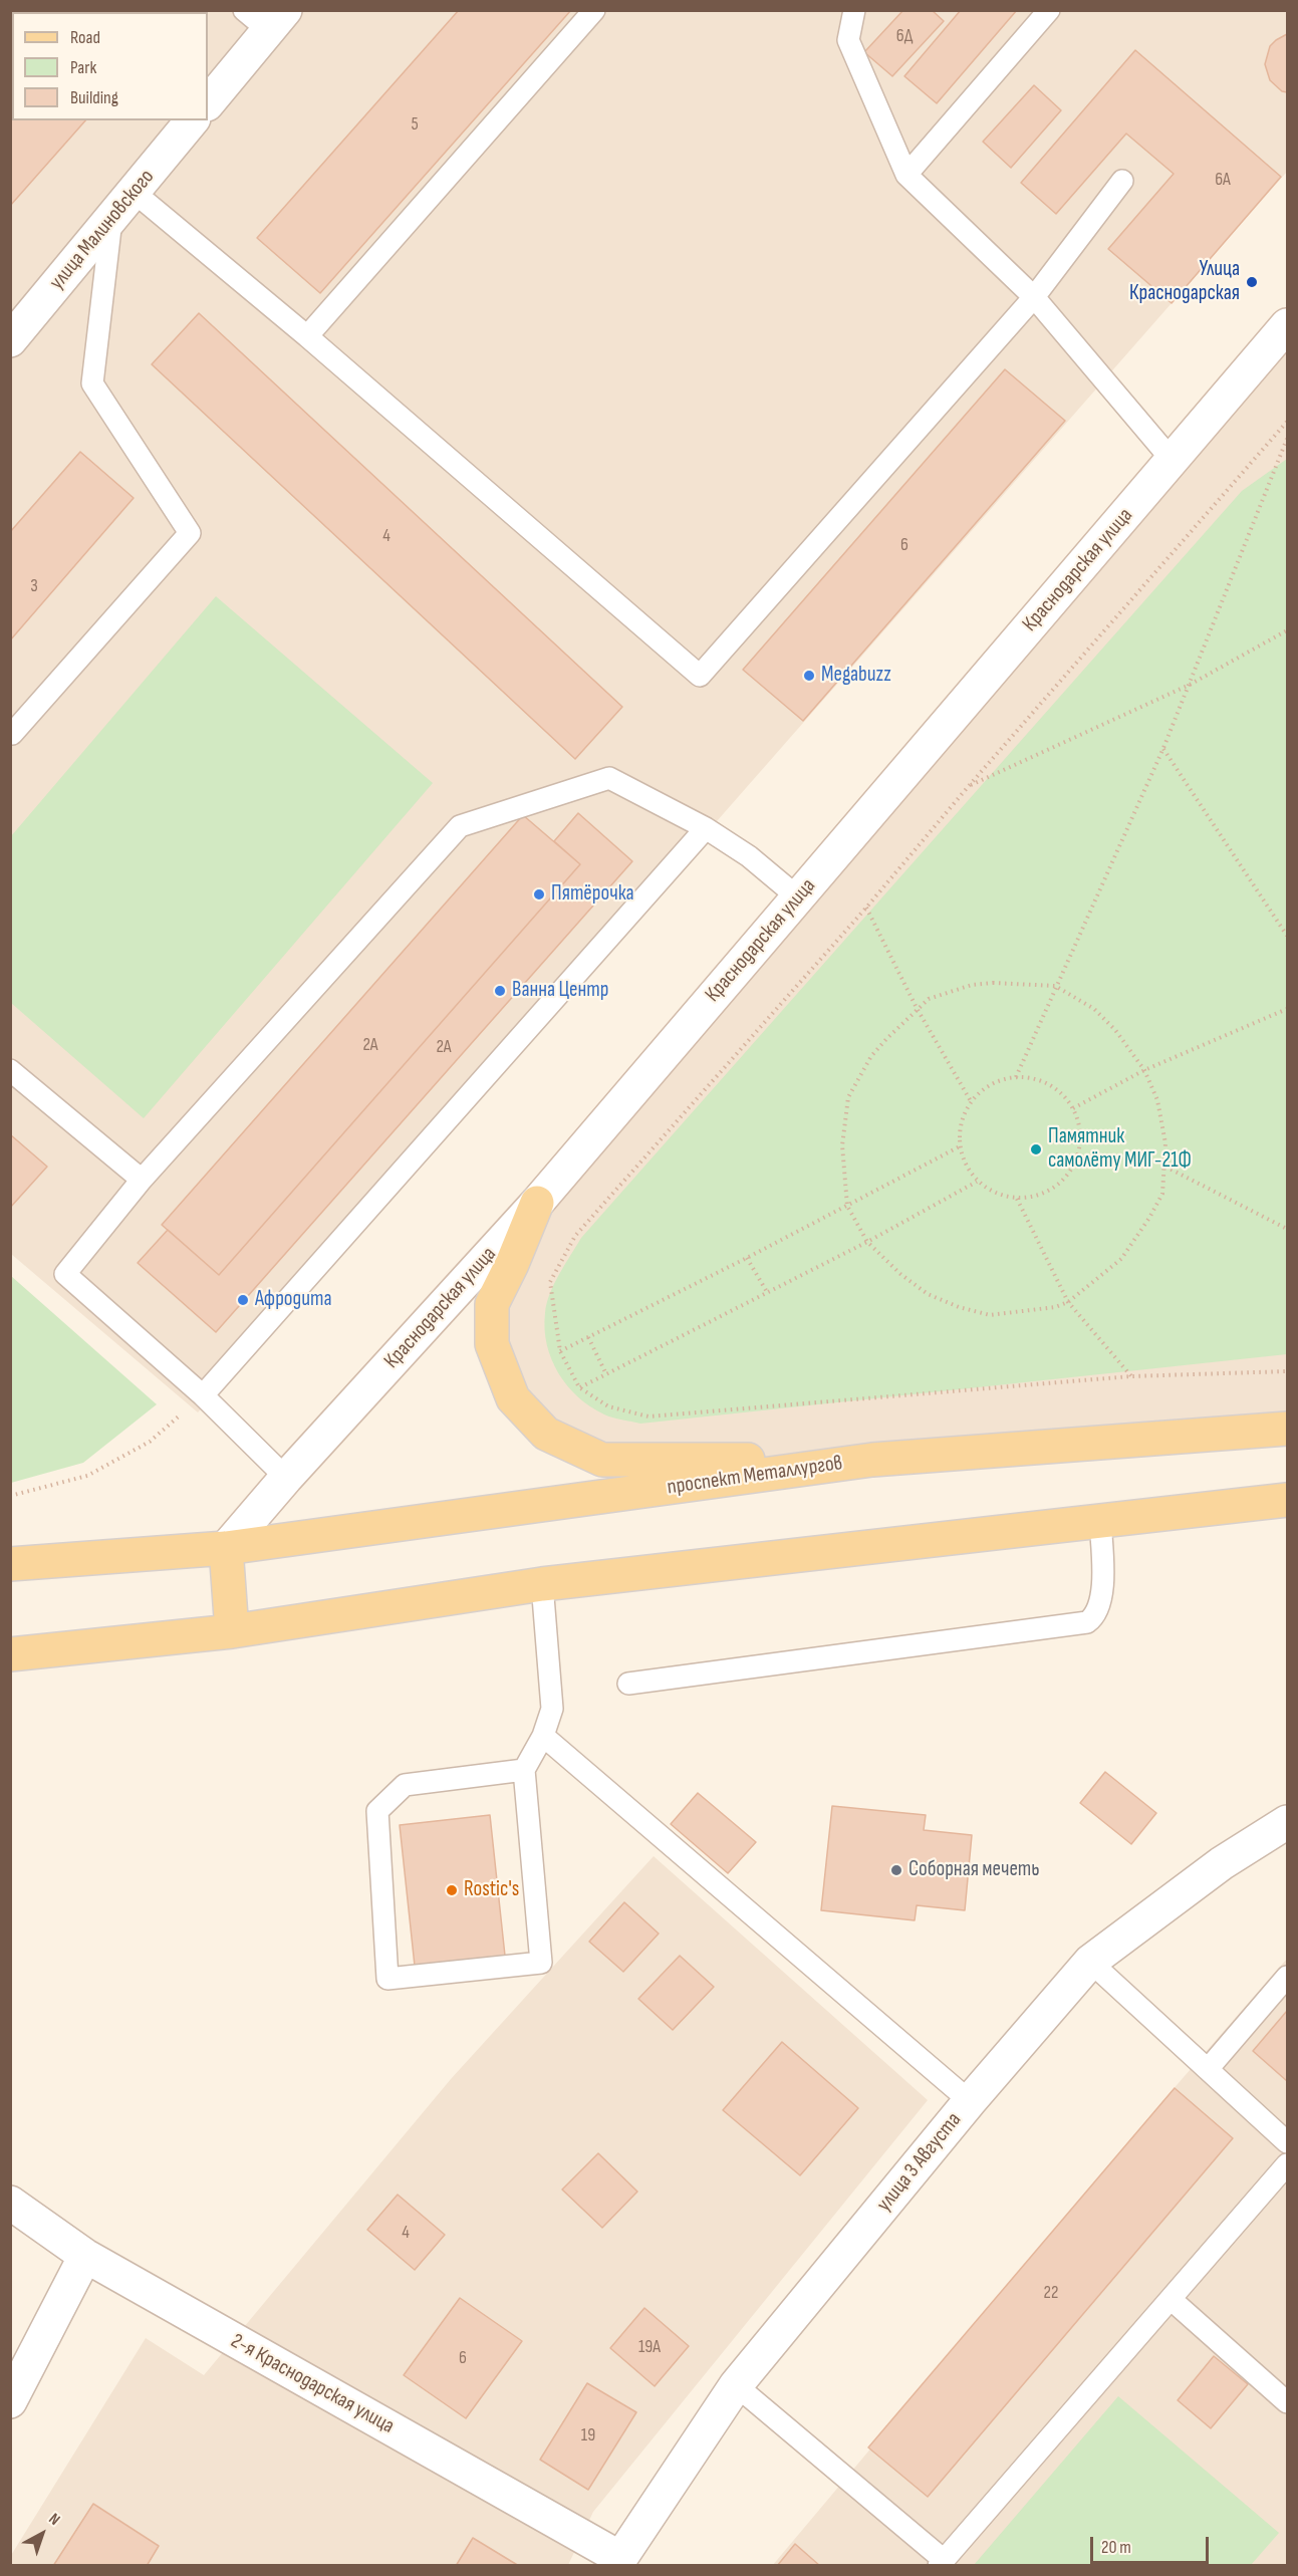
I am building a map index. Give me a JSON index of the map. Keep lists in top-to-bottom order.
{
  "streets": {
    "main road": ["проспект Металлургов"],
    "street": [
      "улица Малиновского",
      "Краснодарская улица",
      "улица 3 Августа",
      "2-я Краснодарская улица"
    ]
  },
  "crossings": [
    ["Краснодарская улица", "проспект Металлургов"],
    ["улица 3 Августа", "2-я Краснодарская улица"]
  ],
  "places": [
    "Улица Краснодарская",
    "Megabuzz",
    "Пятёрочка",
    "Ванна Центр",
    "Памятник самолёту МИГ-21Ф",
    "Афродита",
    "Соборная мечеть",
    "Rostic's"
  ],
  "house_numbers": [
    "6Д",
    "5",
    "6А",
    "4",
    "6",
    "3",
    "2А",
    "2А",
    "4",
    "22",
    "19А",
    "6",
    "19"
  ],
  "legend": ["Road", "Park", "Building"],
  "scale_bar": "20 m",
  "north": "top right"
}
